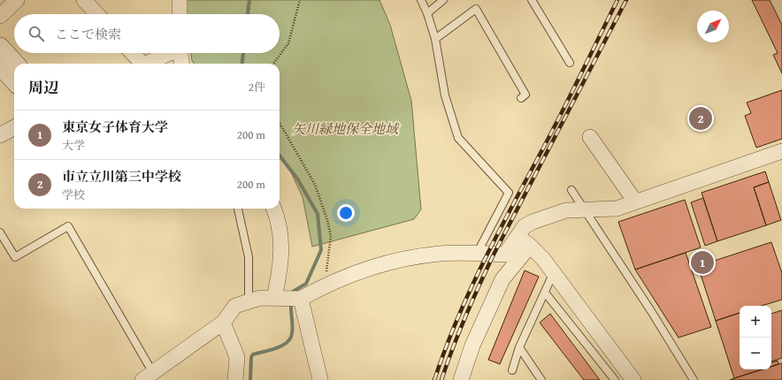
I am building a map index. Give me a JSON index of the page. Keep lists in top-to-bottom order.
{
  "parks": ["矢川緑地保全地域"],
  "north": "top right",
  "page": {
    "search": "ここで検索",
    "heading": ["周辺", "2件"],
    "pins": ["2", "1"],
    "list": [
      {
        "mark": "1",
        "name": "東京女子体育大学",
        "note": "大学",
        "value": "200 m"
      },
      {
        "mark": "2",
        "name": "市立立川第三中学校",
        "note": "学校",
        "value": "200 m"
      }
    ],
    "map_buttons": ["+", "−"]
  }
}
